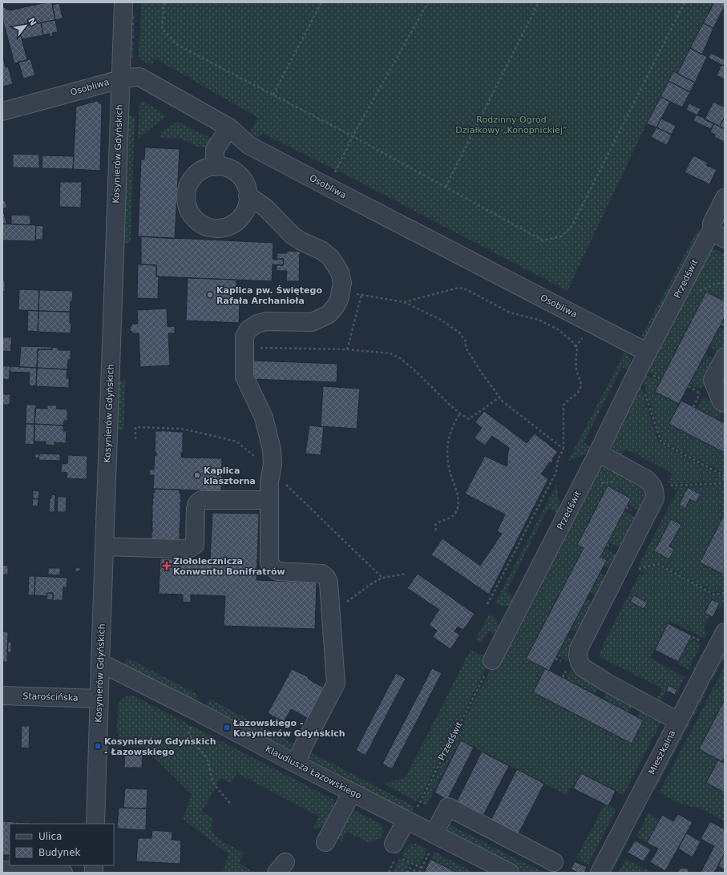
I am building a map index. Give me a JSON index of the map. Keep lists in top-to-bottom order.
{
  "streets": {
    "street": [
      "Osobliwa",
      "Kosynierów Gdyńskich",
      "Przedświt",
      "Starościńska",
      "Mieszkalna",
      "Klaudiusza Łazowskiego"
    ]
  },
  "crossings": [
    ["Osobliwa", "Kosynierów Gdyńskich"],
    ["Osobliwa", "Przedświt"],
    ["Kosynierów Gdyńskich", "Starościńska"],
    ["Kosynierów Gdyńskich", "Klaudiusza Łazowskiego"],
    ["Przedświt", "Klaudiusza Łazowskiego"]
  ],
  "parks": ["Rodzinny Ogród Działkowy „Konopnickiej”"],
  "places": {
    "other": ["Kaplica pw. Świętego Rafała Archanioła", "Kaplica klasztorna"],
    "health": ["Ziołolecznicza Konwentu Bonifratrów"],
    "transit": ["Łazowskiego - Kosynierów Gdyńskich", "Kosynierów Gdyńskich - Łazowskiego"]
  },
  "legend": ["Ulica", "Budynek"],
  "north": "top right"
}
